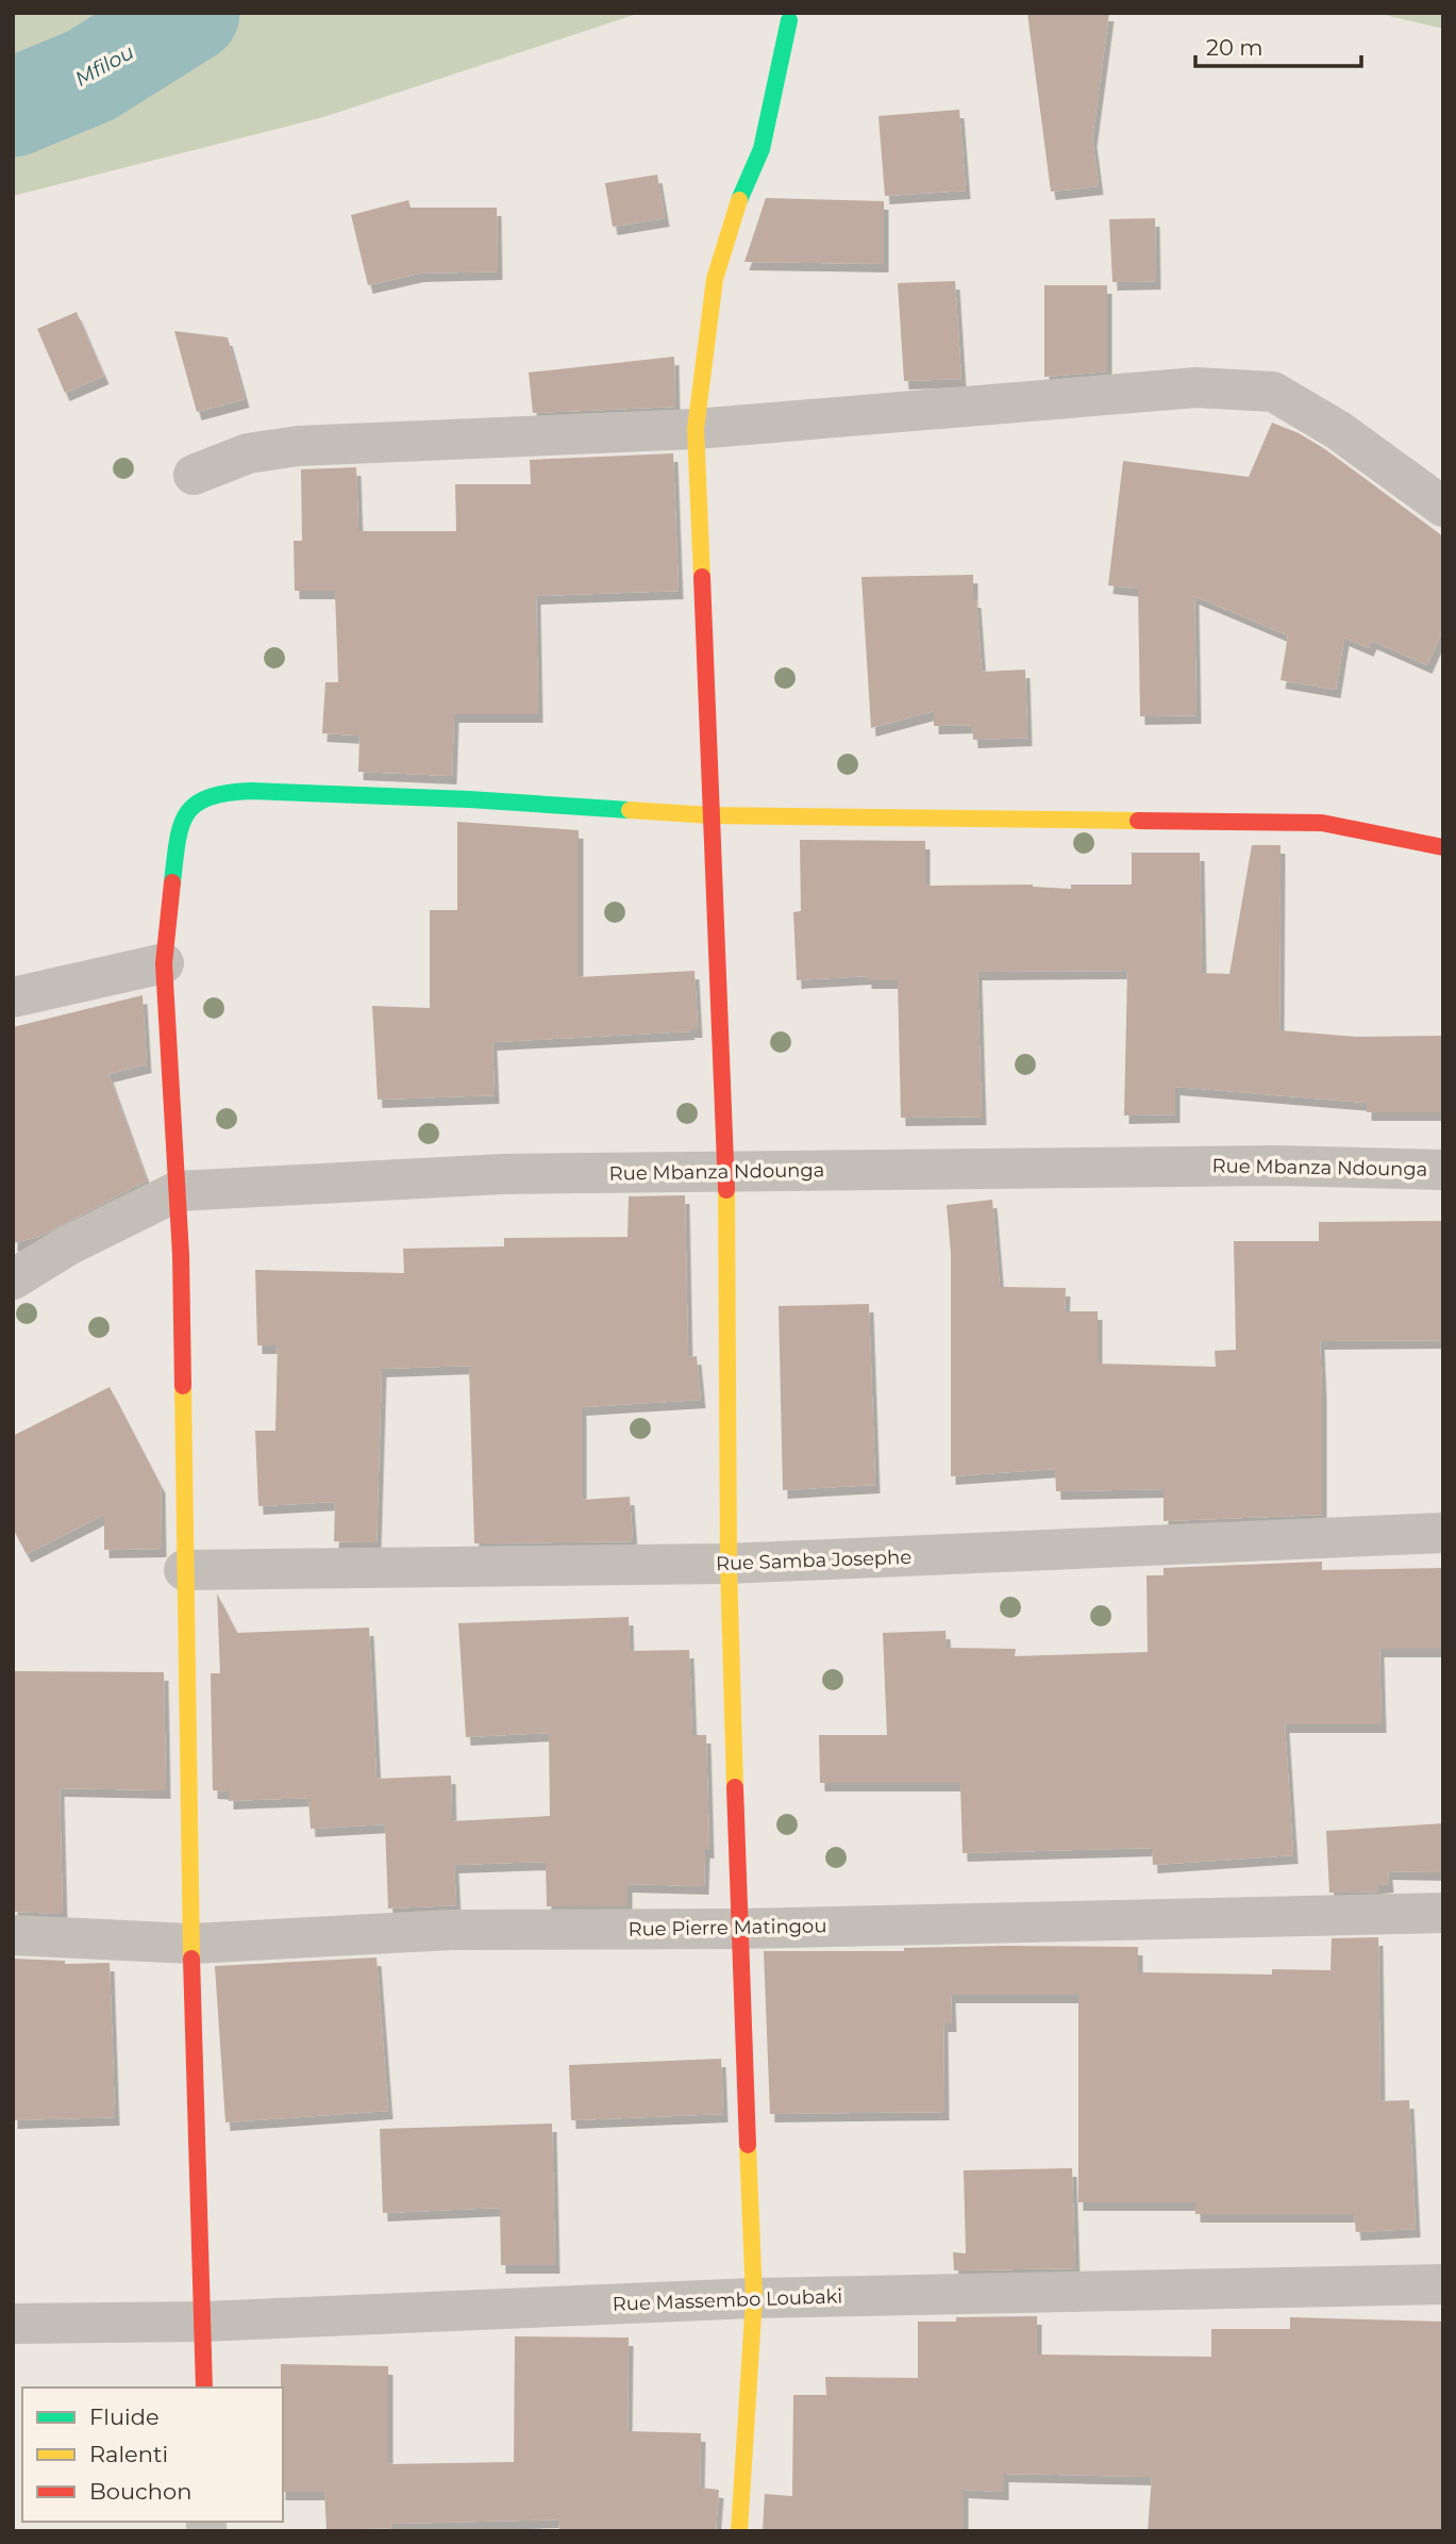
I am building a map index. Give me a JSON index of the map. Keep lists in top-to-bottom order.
{
  "streets": {
    "street": [
      "Rue Mbanza Ndounga",
      "Rue Samba Josephe",
      "Rue Pierre Matingou",
      "Rue Massembo Loubaki"
    ]
  },
  "water": ["Mfilou"],
  "legend": ["Fluide", "Ralenti", "Bouchon"],
  "scale_bar": "20 m"
}
